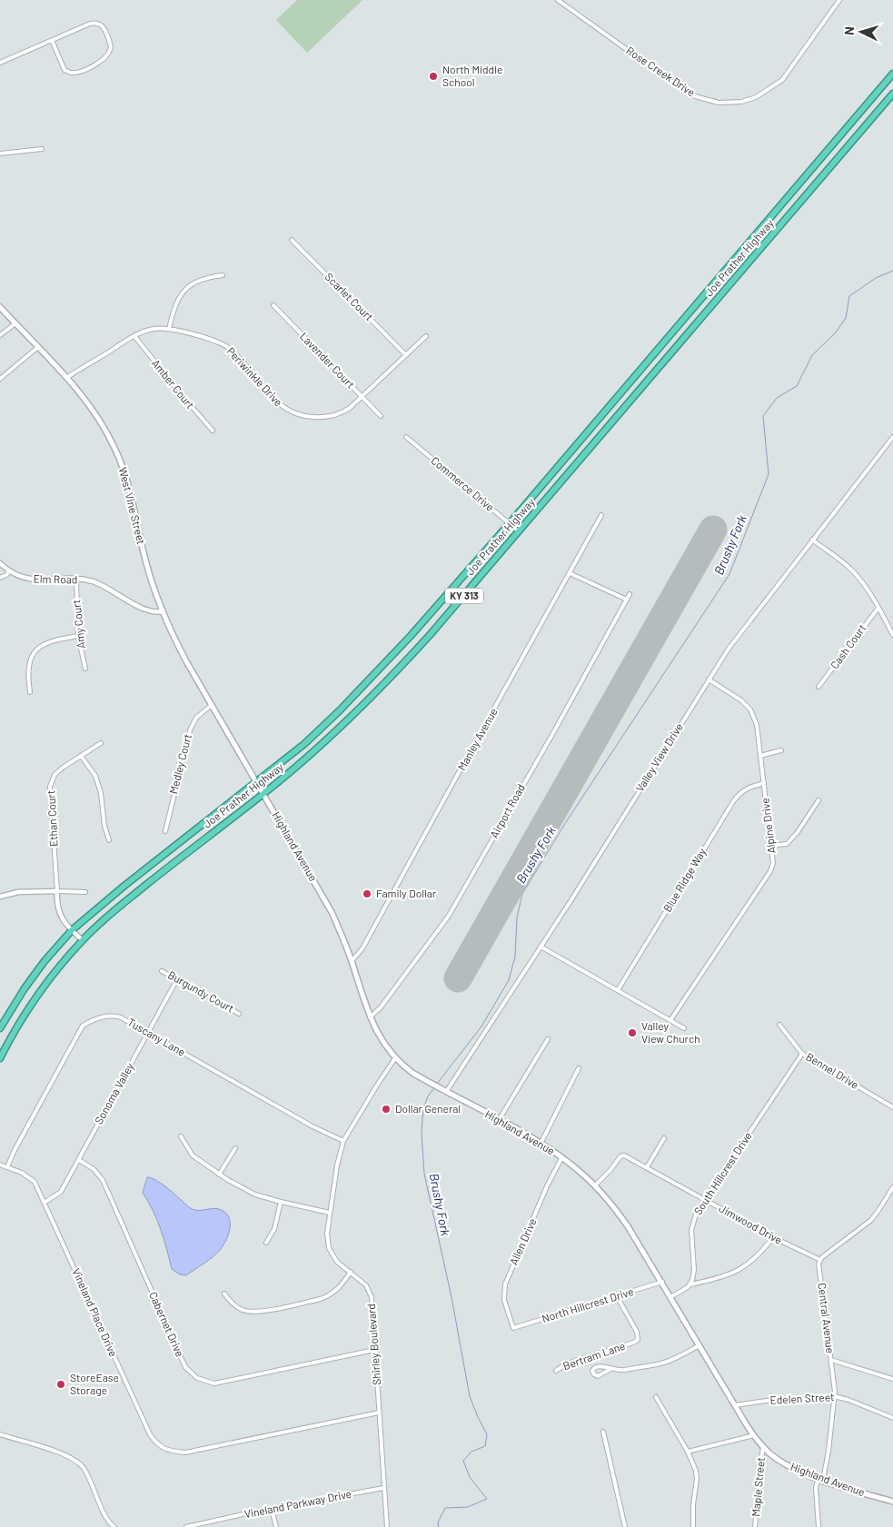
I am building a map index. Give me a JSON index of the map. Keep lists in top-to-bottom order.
{
  "streets": {
    "highway": ["Joe Prather Highway", "KY 313"],
    "main road": ["West Vine Street", "Highland Avenue"],
    "street": [
      "Rose Creek Drive",
      "Scarlet Court",
      "Lavender Court",
      "Periwinkle Drive",
      "Amber Court",
      "Commerce Drive",
      "Elm Road",
      "Amy Court",
      "Cash Court",
      "Manley Avenue",
      "Valley View Drive",
      "Medley Court",
      "Airport Road",
      "Ethan Court",
      "Alpine Drive",
      "Blue Ridge Way",
      "Burgundy Court",
      "Tuscany Lane",
      "Bennel Drive",
      "Sonoma Valley",
      "South Hillcrest Drive",
      "Jimwood Drive",
      "Allen Drive",
      "North Hillcrest Drive",
      "Vineland Place Drive",
      "Central Avenue",
      "Cabernet Drive",
      "Shirley Boulevard",
      "Bertram Lane",
      "Edelen Street",
      "Maple Street",
      "Vineland Parkway Drive"
    ]
  },
  "crossings": [
    ["Joe Prather Highway", "Commerce Drive"],
    ["Joe Prather Highway", "Highland Avenue"],
    ["Scarlet Court", "Periwinkle Drive"],
    ["Lavender Court", "Periwinkle Drive"],
    ["Periwinkle Drive", "Amber Court"],
    ["Periwinkle Drive", "West Vine Street"],
    ["West Vine Street", "Elm Road"],
    ["West Vine Street", "Medley Court"],
    ["West Vine Street", "Highland Avenue"],
    ["Elm Road", "Amy Court"],
    ["Manley Avenue", "Highland Avenue"],
    ["Valley View Drive", "Alpine Drive"],
    ["Valley View Drive", "Highland Avenue"],
    ["Medley Court", "Highland Avenue"],
    ["Airport Road", "Highland Avenue"],
    ["Alpine Drive", "Blue Ridge Way"],
    ["Highland Avenue", "Jimwood Drive"],
    ["Highland Avenue", "Allen Drive"],
    ["Highland Avenue", "North Hillcrest Drive"],
    ["Highland Avenue", "Central Avenue"],
    ["Highland Avenue", "Shirley Boulevard"],
    ["Highland Avenue", "Edelen Street"],
    ["Highland Avenue", "Maple Street"],
    ["Burgundy Court", "Sonoma Valley"],
    ["Tuscany Lane", "Sonoma Valley"],
    ["Tuscany Lane", "Vineland Place Drive"],
    ["Tuscany Lane", "Shirley Boulevard"],
    ["Bennel Drive", "South Hillcrest Drive"],
    ["Sonoma Valley", "Vineland Place Drive"],
    ["Sonoma Valley", "Cabernet Drive"],
    ["South Hillcrest Drive", "Jimwood Drive"],
    ["Jimwood Drive", "Central Avenue"],
    ["Allen Drive", "North Hillcrest Drive"],
    ["North Hillcrest Drive", "Bertram Lane"],
    ["Vineland Place Drive", "Shirley Boulevard"],
    ["Central Avenue", "Edelen Street"],
    ["Cabernet Drive", "Shirley Boulevard"],
    ["Shirley Boulevard", "Vineland Parkway Drive"]
  ],
  "water": ["Brushy Fork"],
  "places": [
    "North Middle School",
    "Family Dollar",
    "Valley View Church",
    "Dollar General",
    "StoreEase Storage"
  ],
  "north": "left"
}
